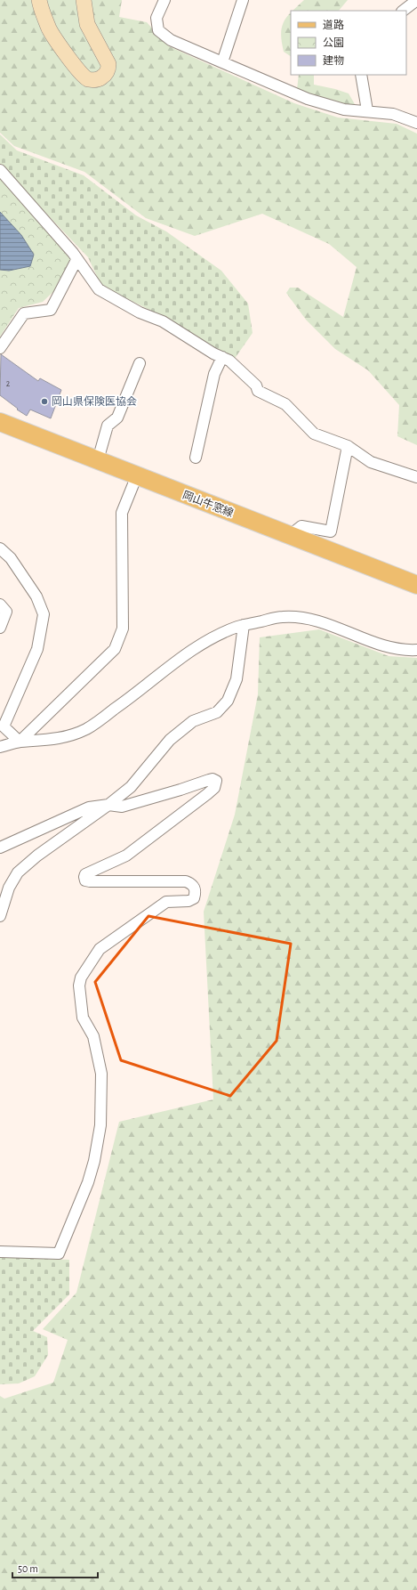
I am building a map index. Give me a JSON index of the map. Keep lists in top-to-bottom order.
{
  "streets": {
    "main road": ["岡山牛窓線"]
  },
  "places": ["岡山県保険医協会"],
  "house_numbers": ["2"],
  "legend": ["道路", "公園", "建物"],
  "scale_bar": "50 m"
}
